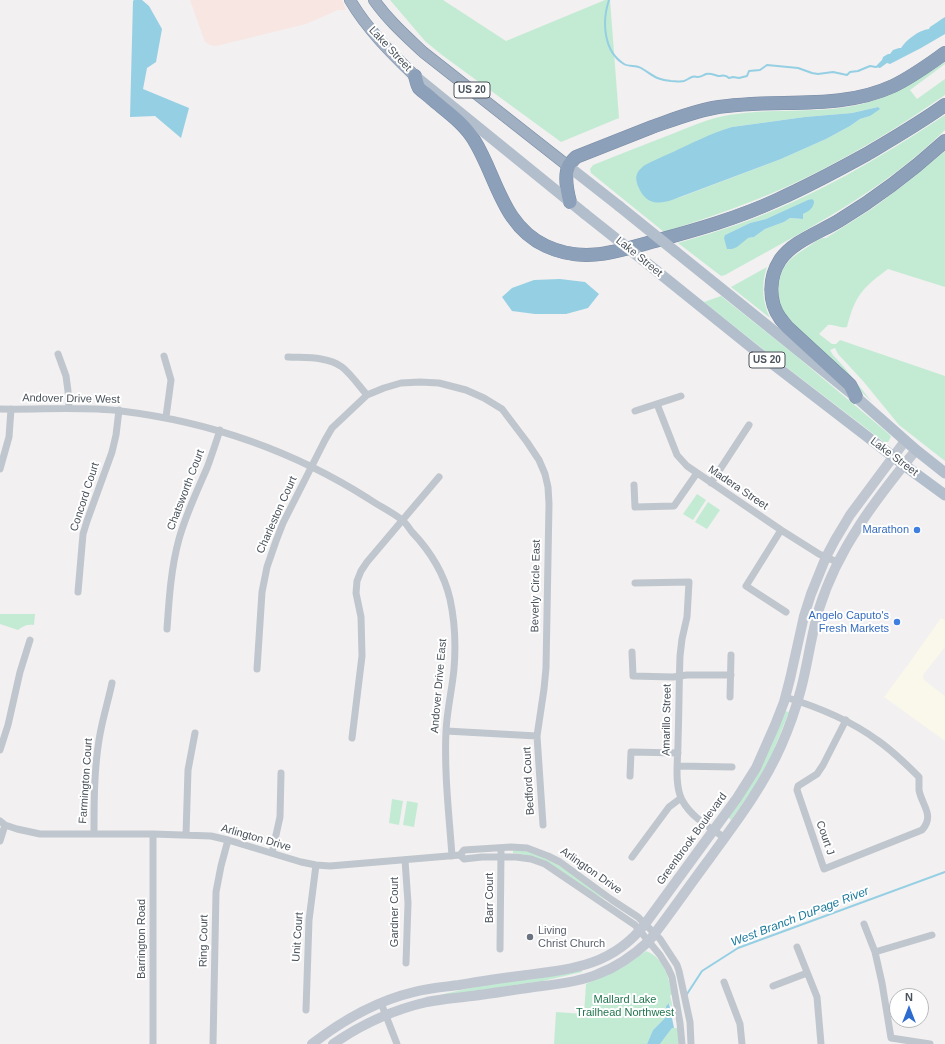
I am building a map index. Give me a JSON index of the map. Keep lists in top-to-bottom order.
{
  "streets": {
    "highway": ["Lake Street", "US 20"],
    "main road": ["Greenbrook Boulevard"],
    "street": [
      "Andover Drive West",
      "Madera Street",
      "Chatsworth Court",
      "Concord Court",
      "Charleston Court",
      "Beverly Circle East",
      "Andover Drive East",
      "Amarillo Street",
      "Farmington Court",
      "Bedford Court",
      "Arlington Drive",
      "Court J",
      "Barr Court",
      "Gardner Court",
      "Unit Court",
      "Barrington Road",
      "Ring Court"
    ]
  },
  "crossings": [
    ["Lake Street", "Greenbrook Boulevard"],
    ["Andover Drive West", "Chatsworth Court"],
    ["Andover Drive West", "Concord Court"],
    ["Andover Drive West", "Andover Drive East"],
    ["Madera Street", "Greenbrook Boulevard"],
    ["Chatsworth Court", "Andover Drive East"],
    ["Charleston Court", "Beverly Circle East"],
    ["Charleston Court", "Andover Drive East"],
    ["Beverly Circle East", "Bedford Court"],
    ["Andover Drive East", "Arlington Drive"],
    ["Amarillo Street", "Greenbrook Boulevard"],
    ["Farmington Court", "Arlington Drive"],
    ["Arlington Drive", "Greenbrook Boulevard"],
    ["Arlington Drive", "Barr Court"],
    ["Arlington Drive", "Gardner Court"],
    ["Arlington Drive", "Unit Court"],
    ["Arlington Drive", "Barrington Road"],
    ["Arlington Drive", "Ring Court"]
  ],
  "water": ["West Branch DuPage River"],
  "parks": ["Mallard Lake Trailhead Northwest"],
  "places": ["Marathon", "Angelo Caputo's Fresh Markets", "Living Christ Church"],
  "north": "top"
}
